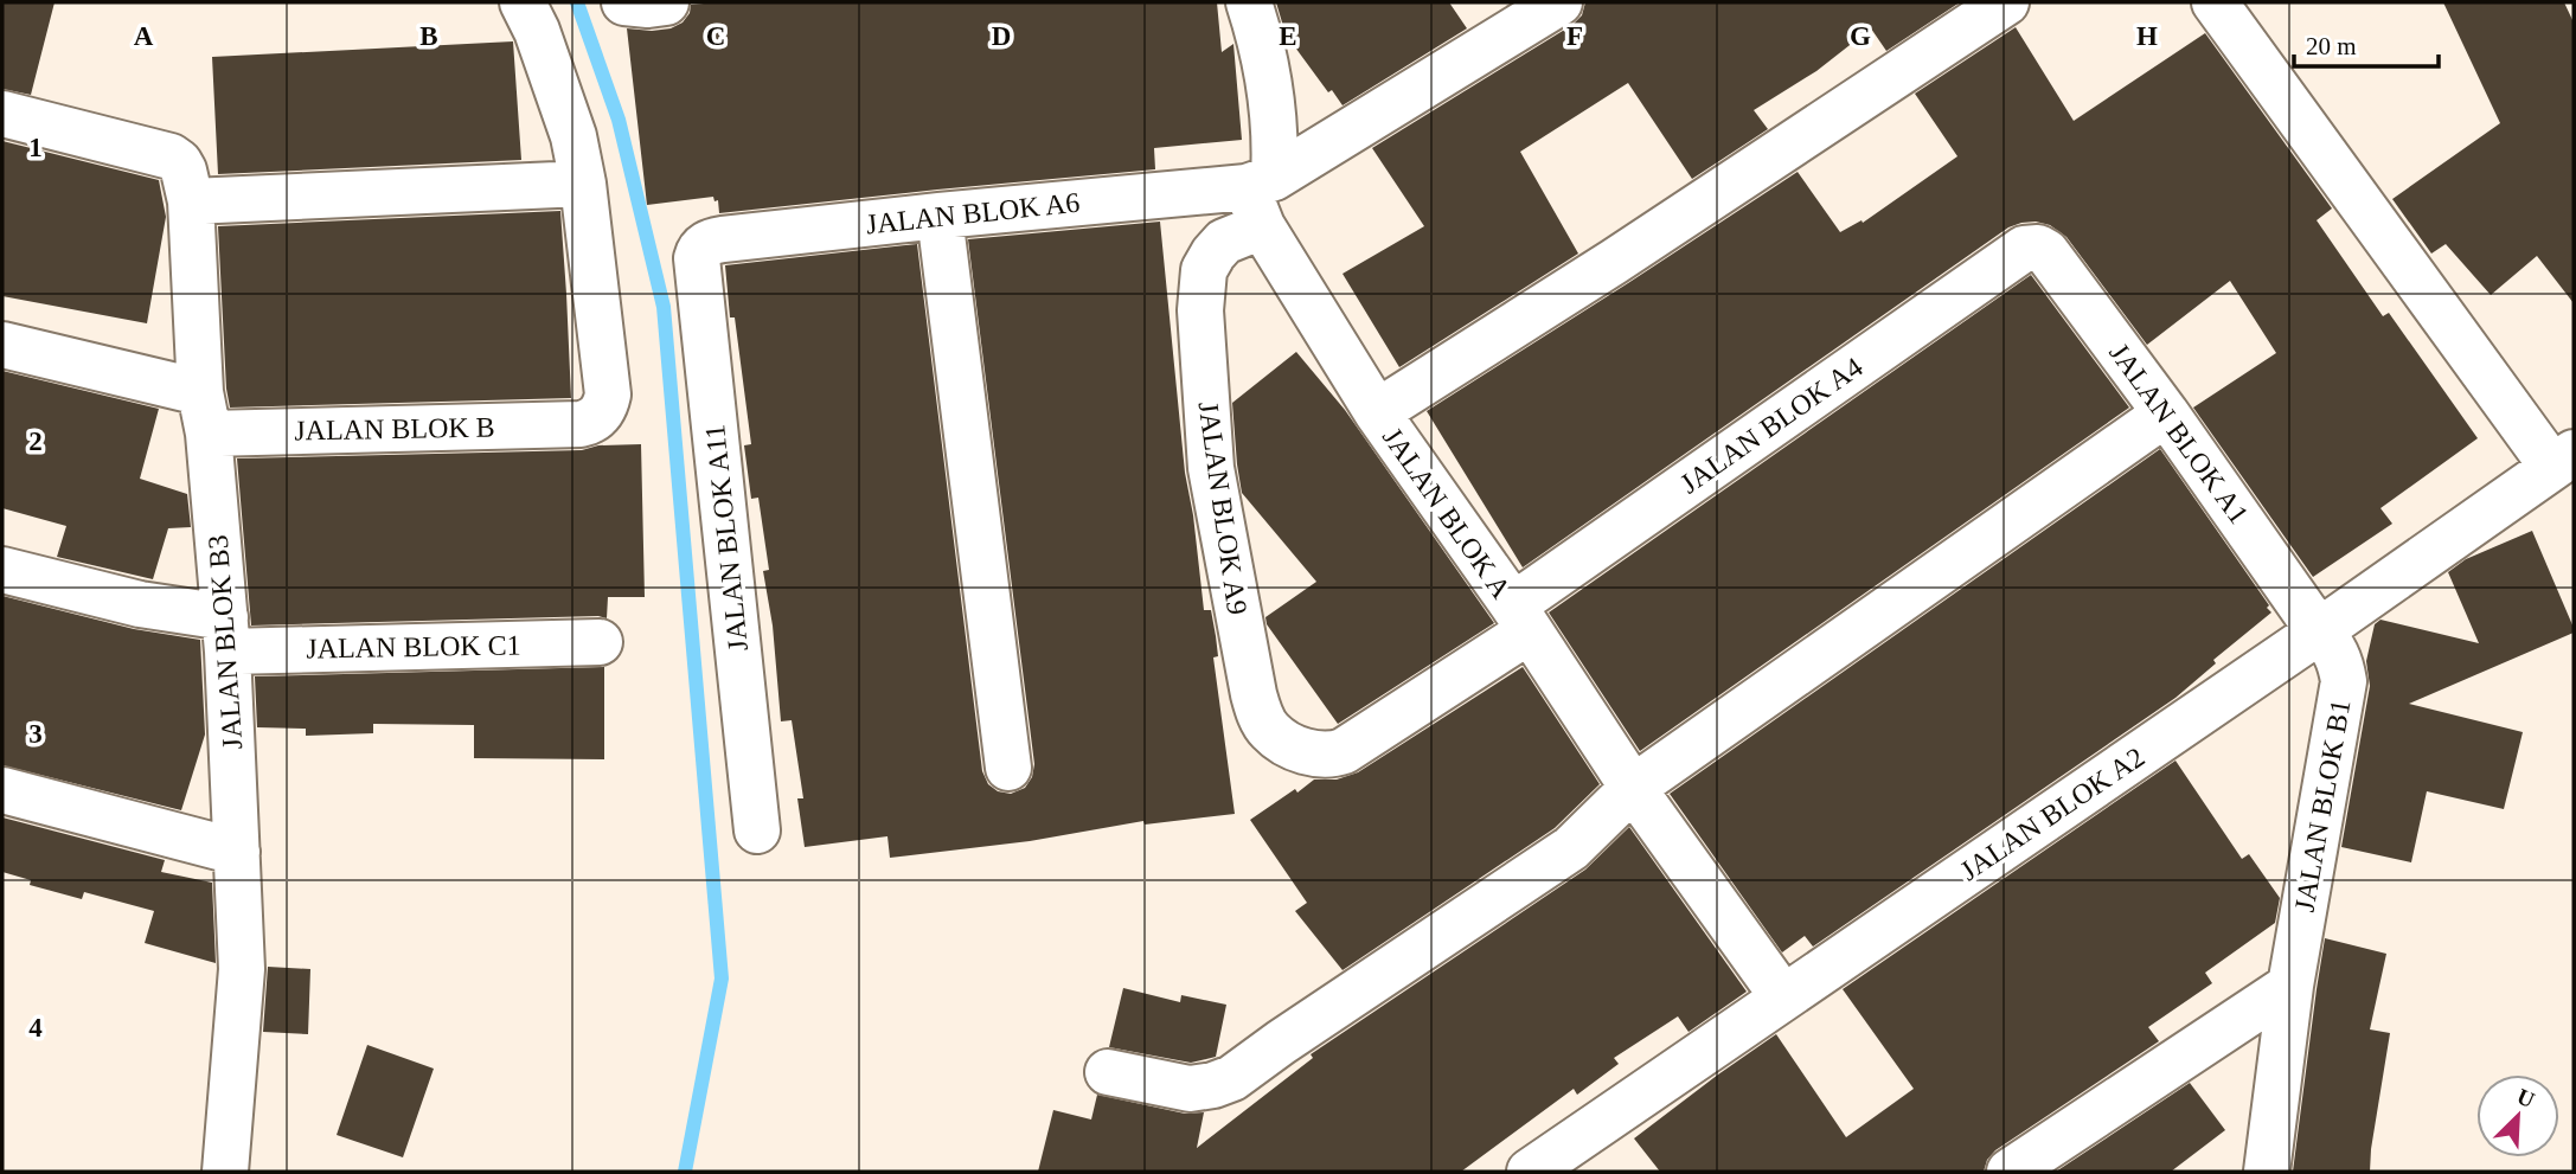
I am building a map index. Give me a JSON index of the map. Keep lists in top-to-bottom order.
{
  "streets": {
    "street": [
      "JALAN BLOK A6",
      "JALAN BLOK A4",
      "JALAN BLOK B",
      "JALAN BLOK A1",
      "JALAN BLOK A9",
      "JALAN BLOK A",
      "JALAN BLOK A11",
      "JALAN BLOK B3",
      "JALAN BLOK C1",
      "JALAN BLOK B1",
      "JALAN BLOK A2"
    ]
  },
  "crossings": [
    ["JALAN BLOK A6", "JALAN BLOK A9"],
    ["JALAN BLOK A6", "JALAN BLOK A"],
    ["JALAN BLOK A6", "JALAN BLOK A11"],
    ["JALAN BLOK A4", "JALAN BLOK A1"],
    ["JALAN BLOK A4", "JALAN BLOK A9"],
    ["JALAN BLOK A4", "JALAN BLOK A"],
    ["JALAN BLOK B", "JALAN BLOK B3"],
    ["JALAN BLOK A1", "JALAN BLOK B1"],
    ["JALAN BLOK A1", "JALAN BLOK A2"],
    ["JALAN BLOK A9", "JALAN BLOK A"],
    ["JALAN BLOK A", "JALAN BLOK A2"],
    ["JALAN BLOK B3", "JALAN BLOK C1"],
    ["JALAN BLOK B1", "JALAN BLOK A2"]
  ],
  "scale_bar": "20 m",
  "north": "top right",
  "grid": {
    "columns": [
      "A",
      "B",
      "C",
      "D",
      "E",
      "F",
      "G",
      "H"
    ],
    "rows": [
      "1",
      "2",
      "3",
      "4"
    ]
  }
}
